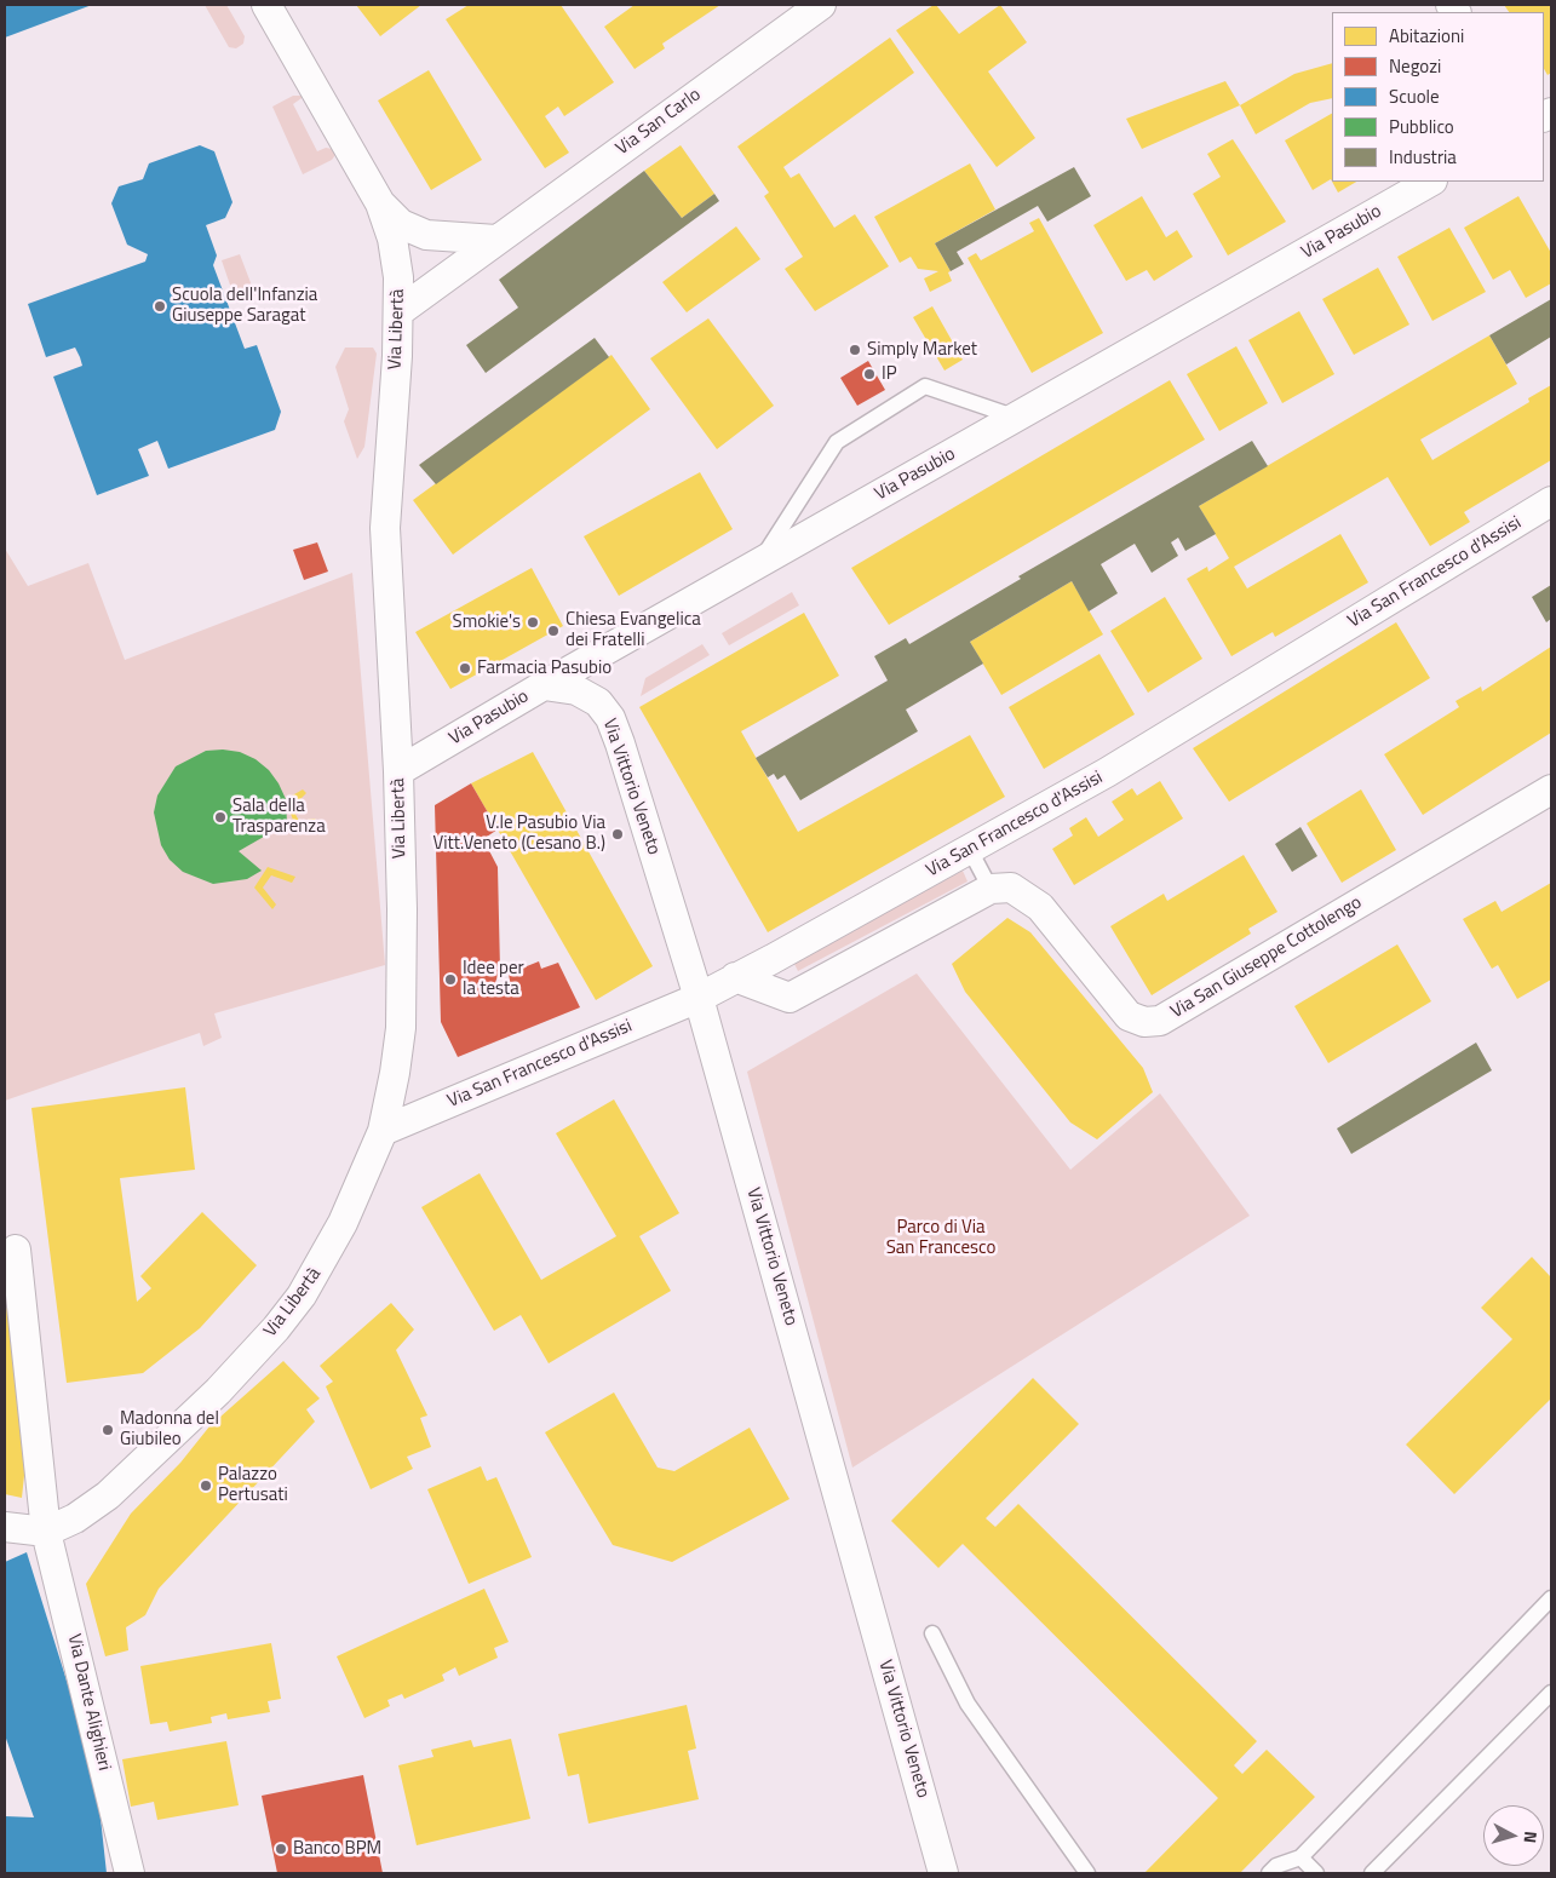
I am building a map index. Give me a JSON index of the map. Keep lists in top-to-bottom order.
{
  "streets": {
    "street": [
      "Via San Carlo",
      "Via Pasubio",
      "Via Libertà",
      "Via San Francesco d'Assisi",
      "Via Vittorio Veneto",
      "Via San Giuseppe Cottolengo",
      "Via Dante Alighieri"
    ]
  },
  "crossings": [
    ["Via San Carlo", "Via Libertà"],
    ["Via Pasubio", "Via Libertà"],
    ["Via Pasubio", "Via Vittorio Veneto"],
    ["Via Libertà", "Via San Francesco d'Assisi"],
    ["Via Libertà", "Via Dante Alighieri"],
    ["Via San Francesco d'Assisi", "Via Vittorio Veneto"]
  ],
  "parks": ["Parco di Via San Francesco"],
  "places": [
    "Scuola dell'Infanzia Giuseppe Saragat",
    "Simply Market",
    "IP",
    "Smokie's",
    "Chiesa Evangelica dei Fratelli",
    "Farmacia Pasubio",
    "Sala della Trasparenza",
    "V.le Pasubio Via Vitt.Veneto (Cesano B.)",
    "Idee per la testa",
    "Madonna del Giubileo",
    "Palazzo Pertusati",
    "Banco BPM"
  ],
  "legend": [
    "Abitazioni",
    "Negozi",
    "Scuole",
    "Pubblico",
    "Industria"
  ],
  "north": "right"
}
